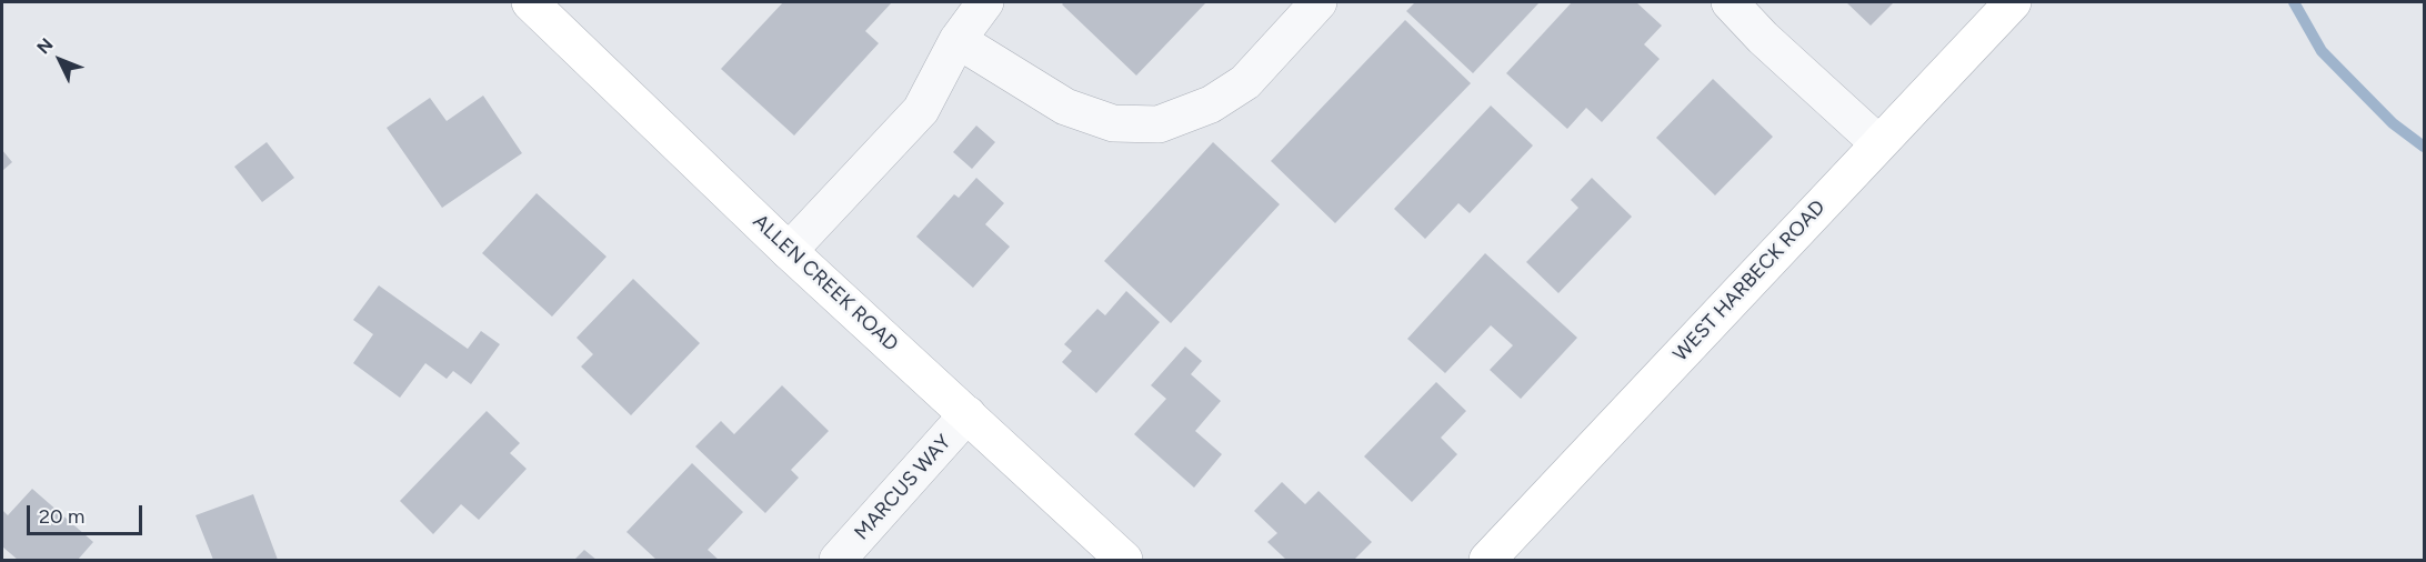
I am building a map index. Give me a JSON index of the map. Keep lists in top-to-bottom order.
{
  "streets": {
    "street": ["WEST HARBECK ROAD", "ALLEN CREEK ROAD", "MARCUS WAY"]
  },
  "crossings": [
    ["ALLEN CREEK ROAD", "MARCUS WAY"]
  ],
  "scale_bar": "20 m",
  "north": "top left"
}
